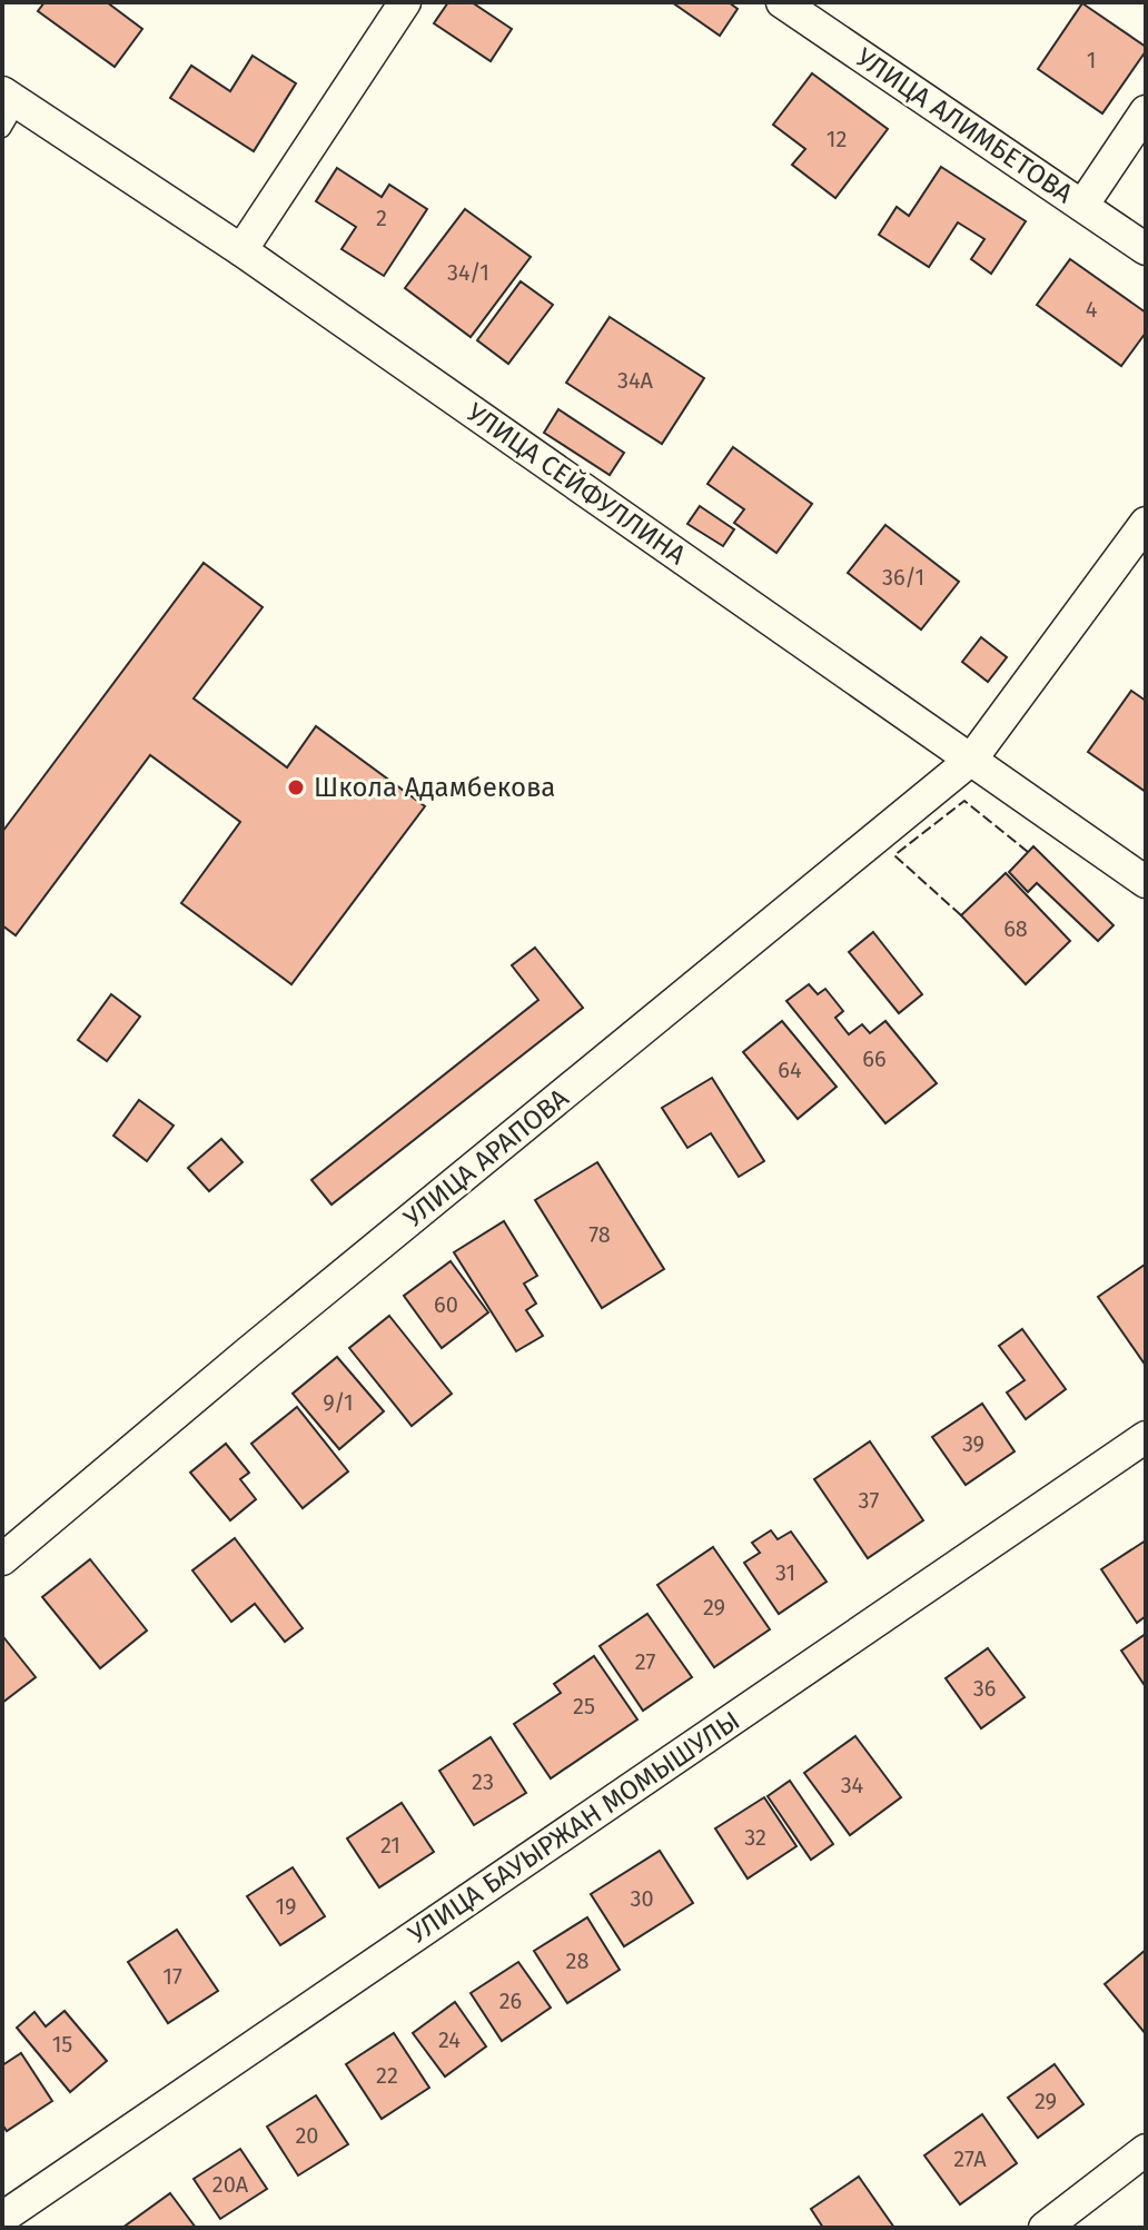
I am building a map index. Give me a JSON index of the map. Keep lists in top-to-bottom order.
{
  "streets": {
    "street": [
      "УЛИЦА АЛИМБЕТОВА",
      "УЛИЦА СЕЙФУЛЛИНА",
      "УЛИЦА АРАПОВА",
      "УЛИЦА БАУЫРЖАН МОМЫШУЛЫ"
    ]
  },
  "crossings": [
    ["УЛИЦА СЕЙФУЛЛИНА", "УЛИЦА АРАПОВА"]
  ],
  "places": ["Школа Адамбекова"],
  "house_numbers": [
    "1",
    "12",
    "2",
    "34/1",
    "4",
    "34А",
    "36/1",
    "68",
    "66",
    "64",
    "78",
    "60",
    "9/1",
    "39",
    "37",
    "31",
    "29",
    "27",
    "36",
    "25",
    "23",
    "34",
    "32",
    "21",
    "30",
    "19",
    "28",
    "17",
    "26",
    "24",
    "15",
    "22",
    "29",
    "20",
    "27А",
    "20А"
  ]
}
